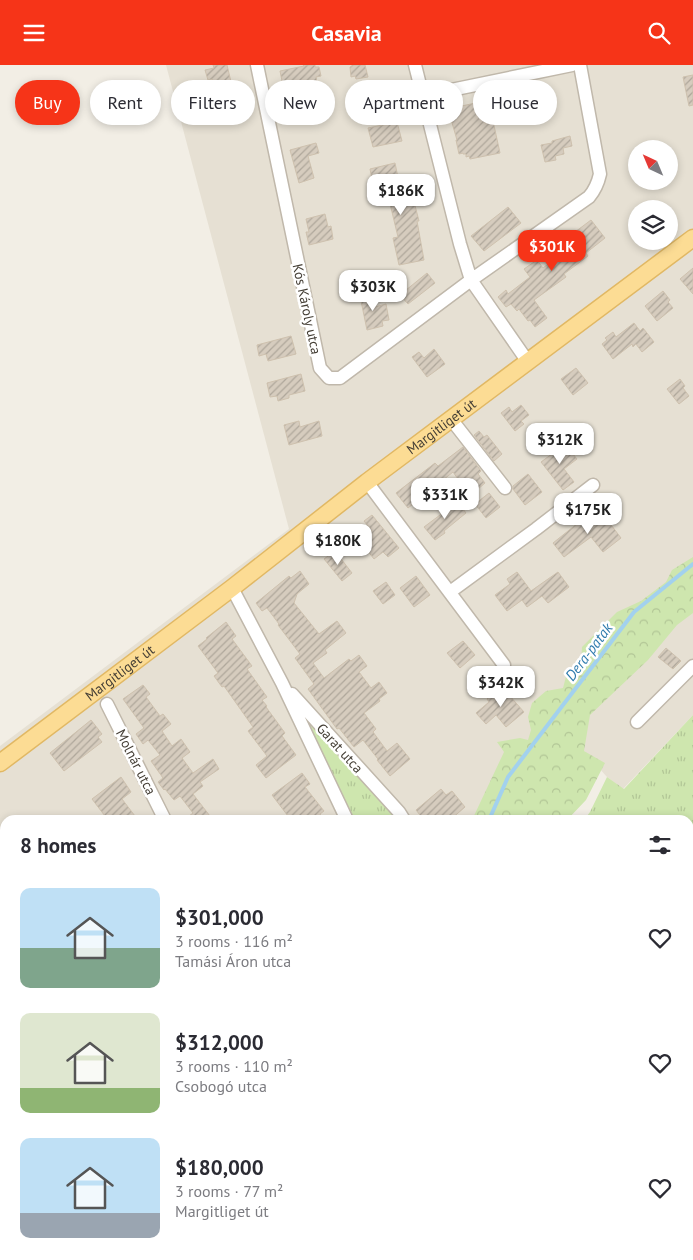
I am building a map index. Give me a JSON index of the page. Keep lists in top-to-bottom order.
{
  "streets": {
    "main road": ["Margitliget út"],
    "street": ["Kós Károly utca", "Garat utca", "Molnár utca"]
  },
  "crossings": [
    ["Margitliget út", "Garat utca"]
  ],
  "water": ["Dera-patak"],
  "north": "top left",
  "page": {
    "header": "Casavia",
    "chip": [
      "Buy",
      "Rent",
      "Filters",
      "New",
      "Apartment",
      "House"
    ],
    "price": [
      "$186K",
      "$301K",
      "$303K",
      "$312K",
      "$331K",
      "$175K",
      "$180K",
      "$342K"
    ],
    "heading": "8 homes",
    "list": [
      {
        "name": "$301,000",
        "note": "3 rooms · 116 m² · Tamási Áron utca"
      },
      {
        "name": "$312,000",
        "note": "3 rooms · 110 m² · Csobogó utca"
      },
      {
        "name": "$180,000",
        "note": "3 rooms · 77 m² · Margitliget út"
      }
    ]
  }
}
